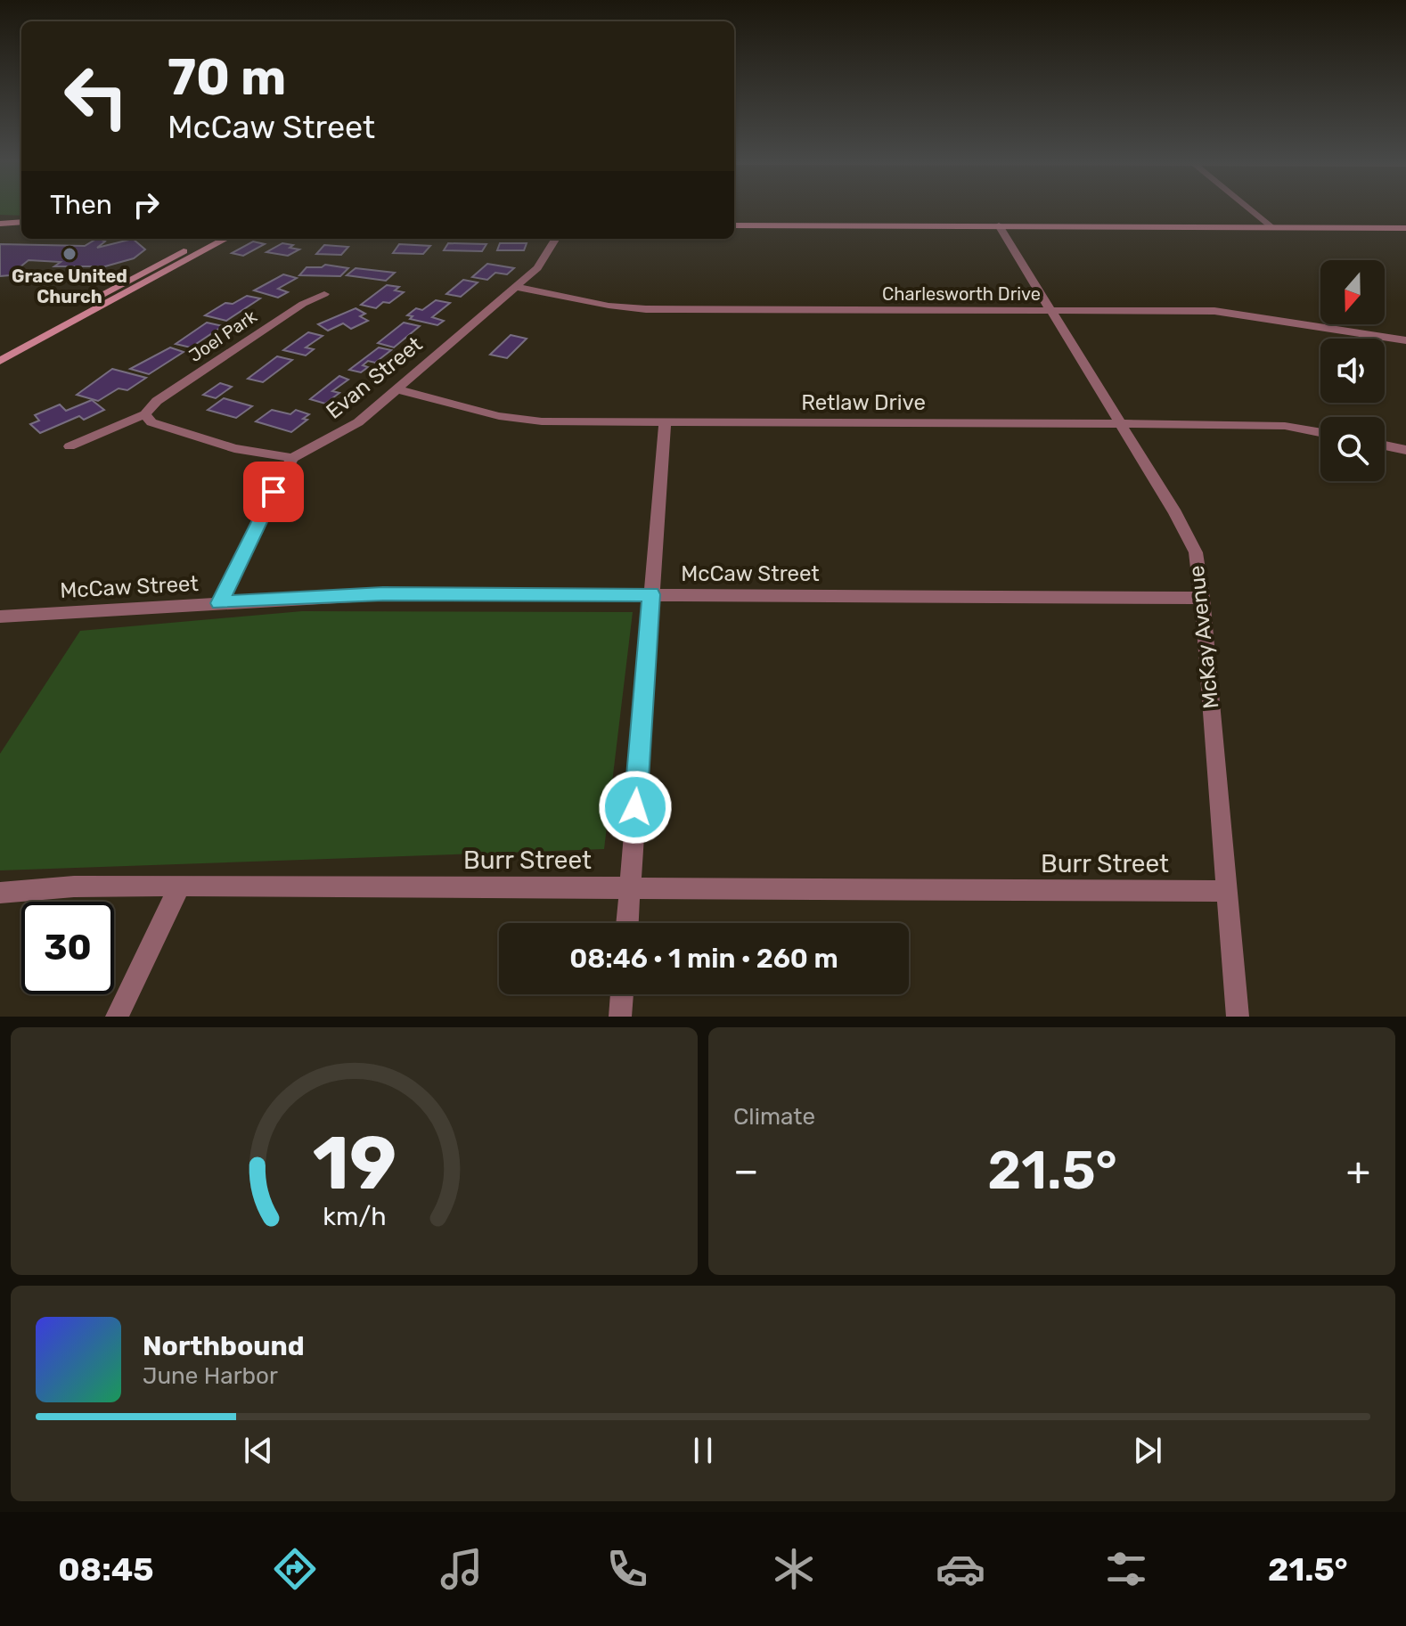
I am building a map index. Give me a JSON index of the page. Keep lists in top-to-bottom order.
{
  "streets": {
    "street": [
      "Charlesworth Drive",
      "Joel Park",
      "Evan Street",
      "Retlaw Drive",
      "McCaw Street",
      "McKay Avenue",
      "Burr Street"
    ]
  },
  "crossings": [
    ["Charlesworth Drive", "Evan Street"],
    ["Charlesworth Drive", "McKay Avenue"],
    ["Evan Street", "Retlaw Drive"],
    ["Retlaw Drive", "McKay Avenue"],
    ["McCaw Street", "McKay Avenue"],
    ["McKay Avenue", "Burr Street"]
  ],
  "places": ["Grace United Church"],
  "north": "bottom",
  "page": {
    "turn": ["70 m", "McCaw Street"],
    "then": "Then",
    "limit": "30",
    "trip": "08:46 · 1 min · 260 m",
    "tile": "Climate",
    "heat": ["−", "21.5°", "+"],
    "song": ["Northbound", "June Harbor"],
    "tabs": ["08:45", "21.5°"],
    "gauge": ["19", "km/h"]
  }
}
